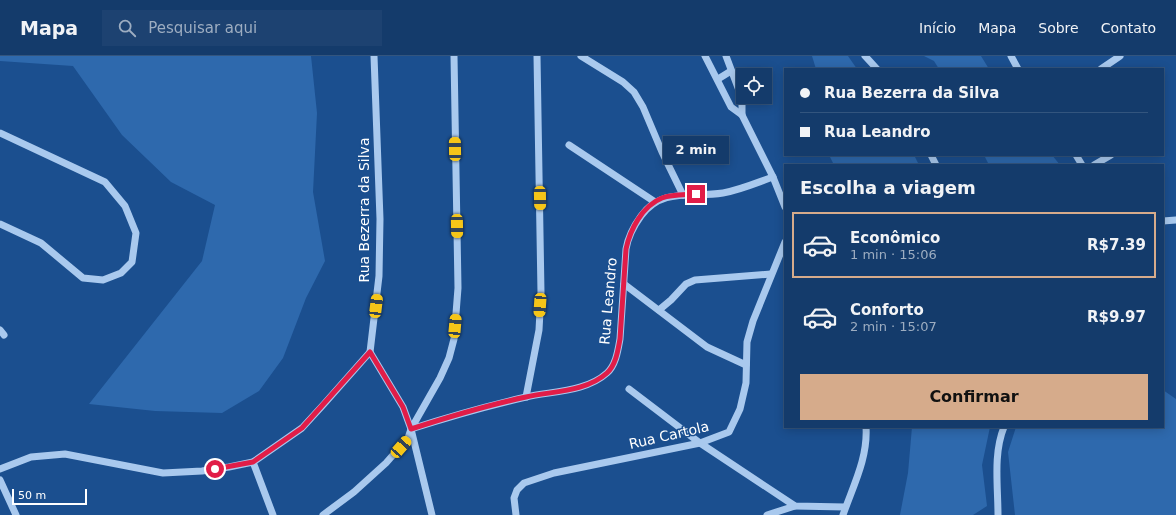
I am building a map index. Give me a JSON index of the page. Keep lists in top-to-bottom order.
{
  "streets": {
    "street": ["Rua Bezerra da Silva", "Rua Leandro", "Rua Cartola"]
  },
  "scale_bar": "50 m",
  "page": {
    "header": "Mapa",
    "search": "Pesquisar aqui",
    "nav": [
      "Início",
      "Mapa",
      "Sobre",
      "Contato"
    ],
    "banner": ["Rua Bezerra da Silva", "Rua Leandro"],
    "bubble": "2 min",
    "heading": "Escolha a viagem",
    "list": [
      {
        "name": "Econômico",
        "note": "1 min · 15:06",
        "value": "R$7.39"
      },
      {
        "name": "Conforto",
        "note": "2 min · 15:07",
        "value": "R$9.97"
      }
    ],
    "buttons": "Confirmar",
    "scale": "50 m"
  }
}
